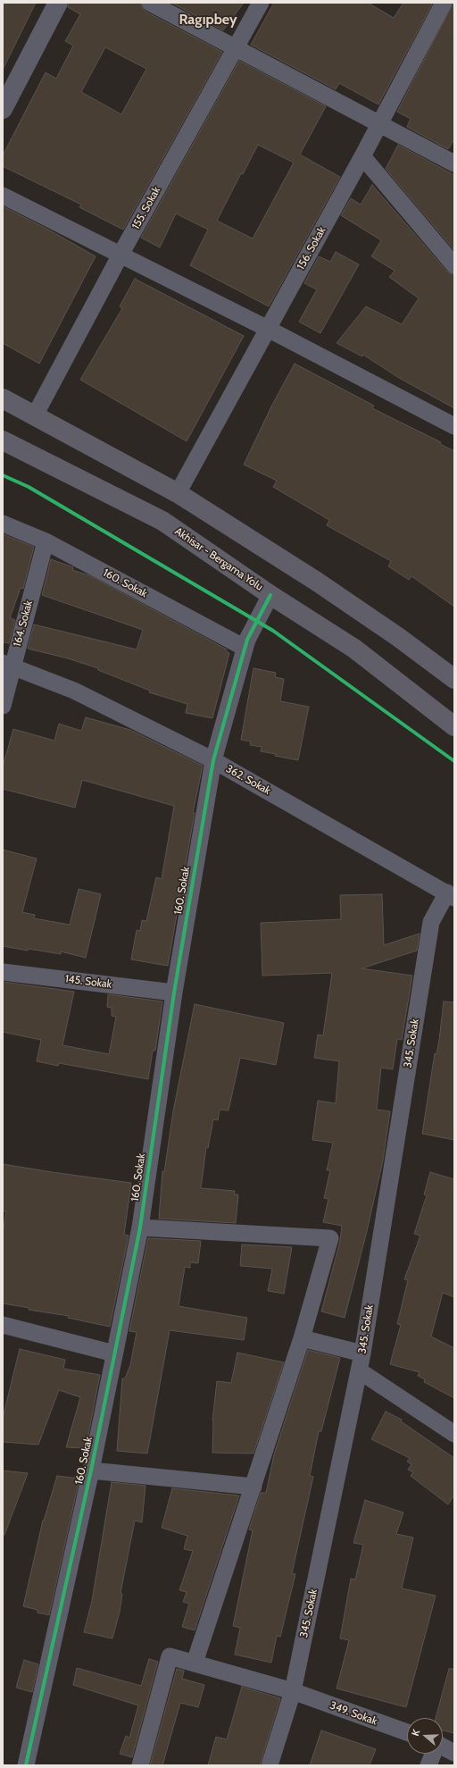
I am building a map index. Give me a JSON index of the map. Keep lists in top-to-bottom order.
{
  "streets": {
    "main road": ["Akhisar - Bergama Yolu"],
    "street": [
      "155. Sokak",
      "156. Sokak",
      "160. Sokak",
      "164. Sokak",
      "362. Sokak",
      "145. Sokak",
      "345. Sokak",
      "349. Sokak"
    ]
  },
  "crossings": [
    ["Akhisar - Bergama Yolu", "160. Sokak"],
    ["160. Sokak", "164. Sokak"],
    ["160. Sokak", "362. Sokak"],
    ["160. Sokak", "145. Sokak"],
    ["164. Sokak", "362. Sokak"],
    ["362. Sokak", "345. Sokak"],
    ["345. Sokak", "349. Sokak"]
  ],
  "districts": ["Ragıpbey"],
  "north": "left"
}
